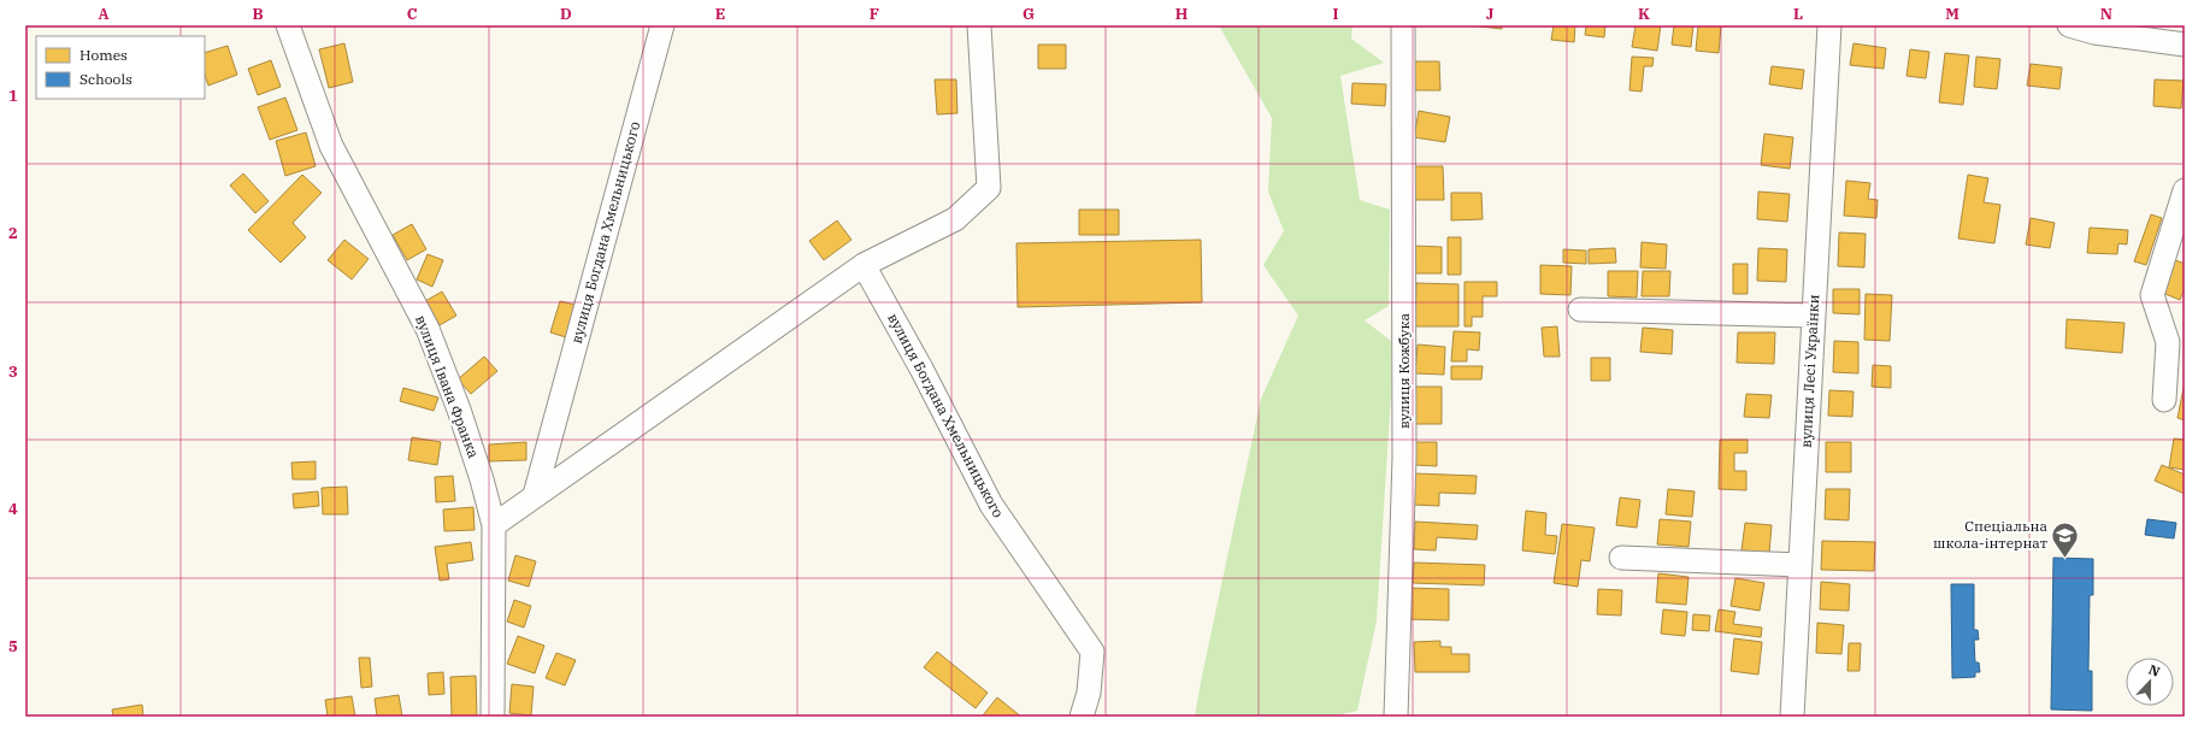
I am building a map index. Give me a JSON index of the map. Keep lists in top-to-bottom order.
{
  "streets": {
    "street": [
      "вулиця Богдана Хмельницького",
      "вулиця Кожбука",
      "вулиця Лесі Українки",
      "вулиця Івана Франка"
    ]
  },
  "places": {
    "school or university": ["Спеціальна школа-інтернат"]
  },
  "legend": ["Homes", "Schools"],
  "north": "top",
  "grid": {
    "columns": [
      "A",
      "B",
      "C",
      "D",
      "E",
      "F",
      "G",
      "H",
      "I",
      "J",
      "K",
      "L",
      "M",
      "N"
    ],
    "rows": [
      "1",
      "2",
      "3",
      "4",
      "5"
    ]
  }
}
